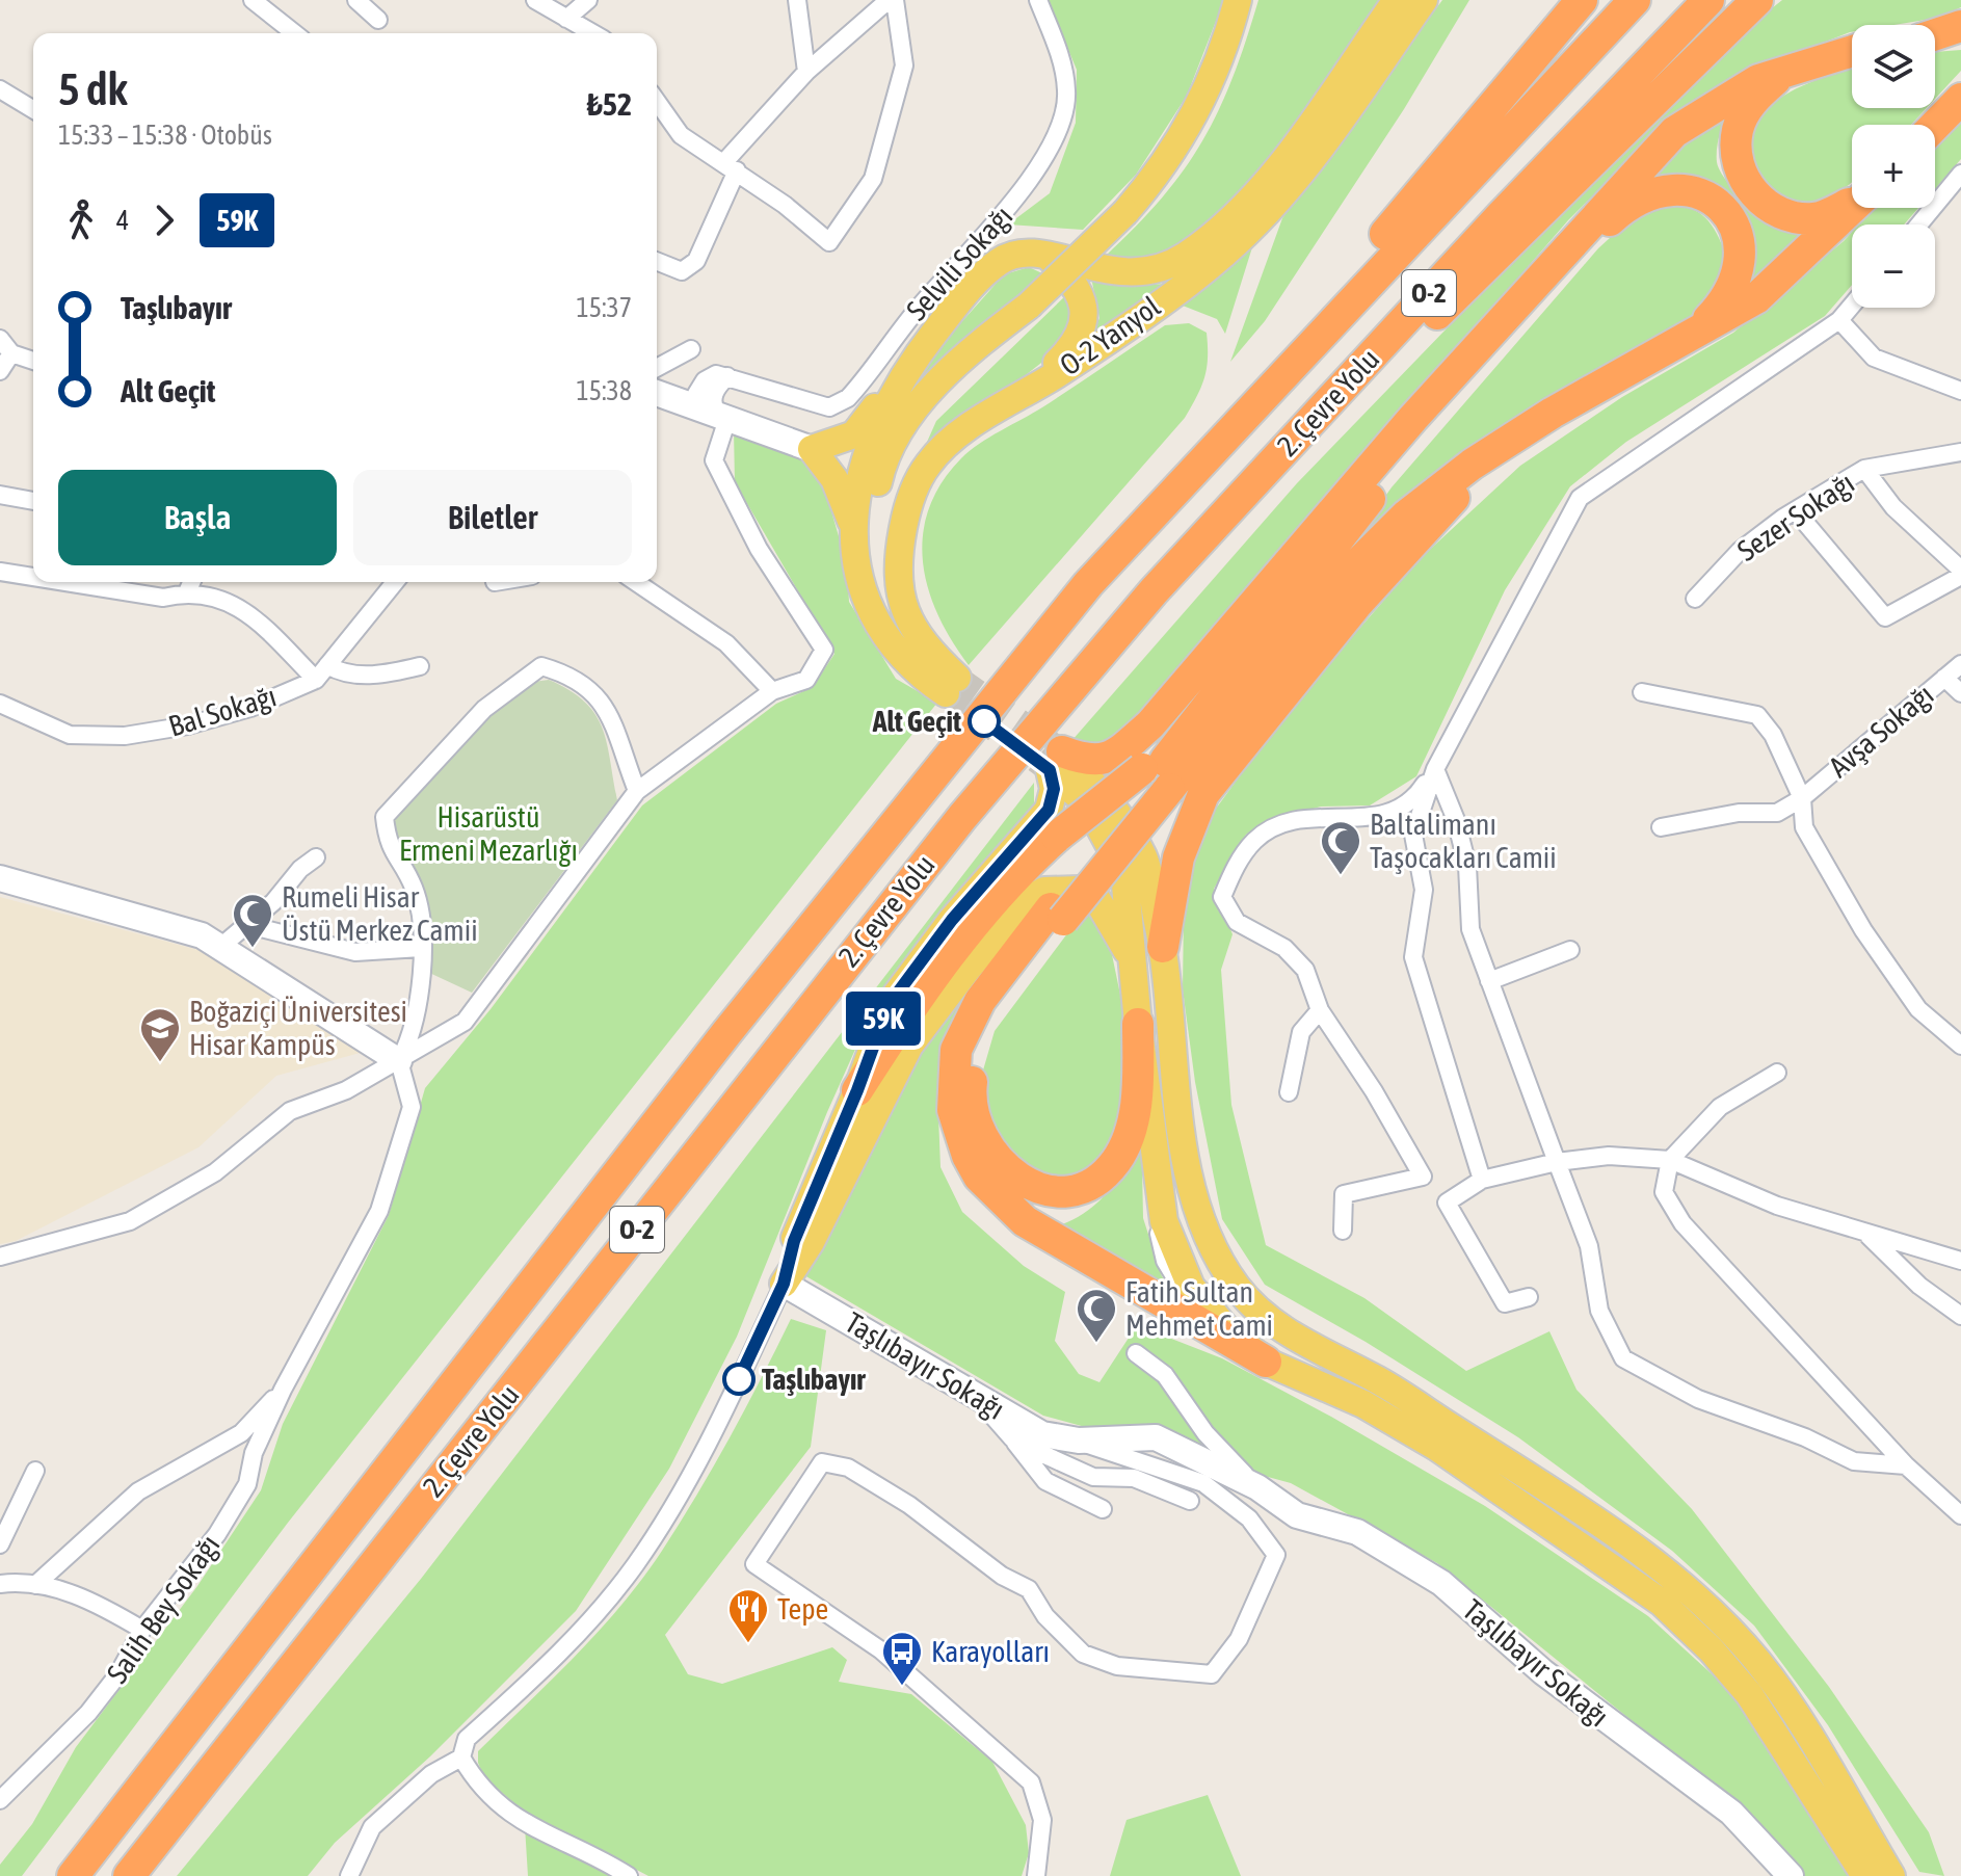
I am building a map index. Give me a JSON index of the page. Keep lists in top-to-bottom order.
{
  "streets": {
    "highway": ["O-2", "2. Çevre Yolu"],
    "main road": ["O-2 Yanyol"],
    "street": [
      "Selvili Sokağı",
      "Sezer Sokağı",
      "Bal Sokağı",
      "Avşa Sokağı",
      "Taşlıbayır Sokağı",
      "Salih Bey Sokağı"
    ]
  },
  "parks": ["Hisarüstü Ermeni Mezarlığı"],
  "places": {
    "other": ["Alt Geçit", "Taşlıbayır"],
    "mosque": ["Baltalimanı Taşocakları Camii", "Rumeli Hisar Üstü Merkez Camii", "Fatih Sultan Mehmet Cami"],
    "school or university": ["Boğaziçi Üniversitesi Hisar Kampüs"],
    "restaurant": ["Tepe"],
    "bus stop": ["Karayolları"]
  },
  "lines": ["bus line 59K"],
  "page": {
    "on_map": "59K",
    "map_buttons": ["+", "−"],
    "heading": ["5 dk", "15:33 – 15:38 · Otobüs", "₺52"],
    "legs": ["4", "59K"],
    "list": [
      {
        "name": "Taşlıbayır",
        "value": "15:37"
      },
      {
        "name": "Alt Geçit",
        "value": "15:38"
      }
    ],
    "buttons": ["Başla", "Biletler"]
  }
}
